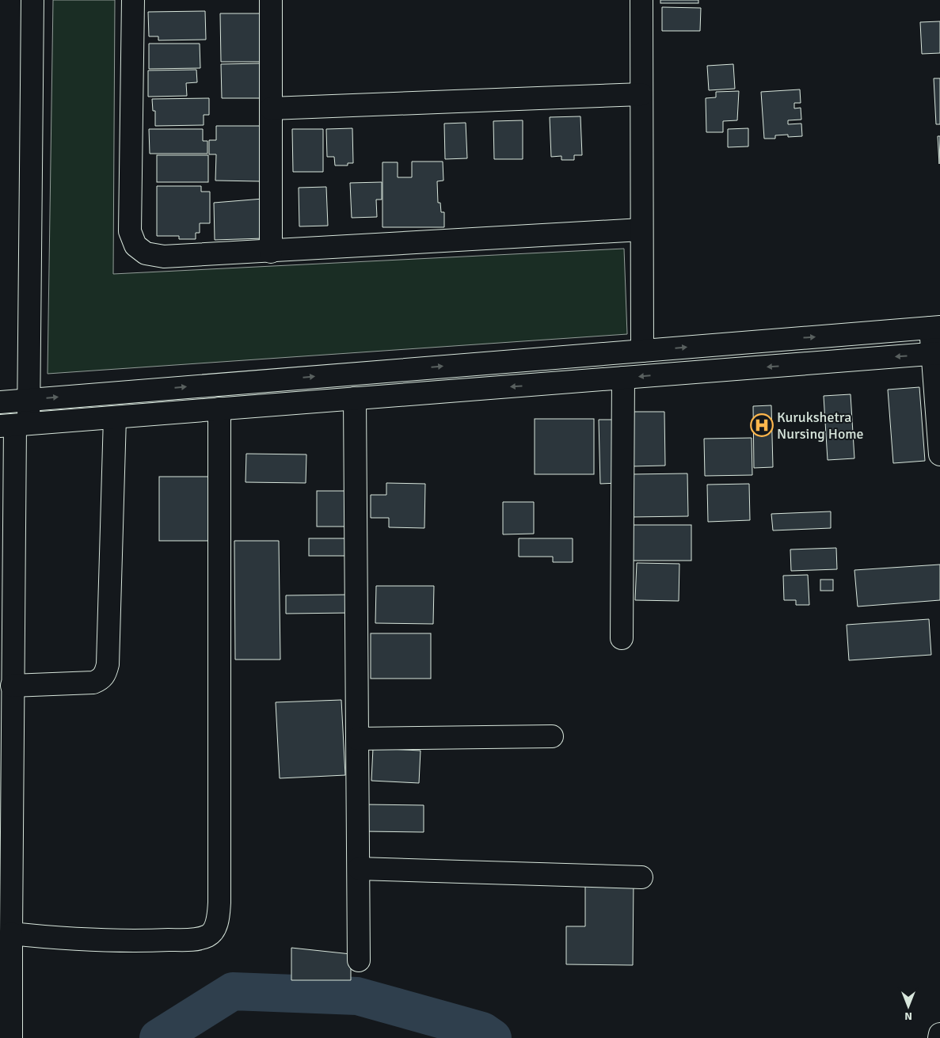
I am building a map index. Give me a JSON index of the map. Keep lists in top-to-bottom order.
{
  "places": {
    "hospital": ["Kurukshetra Nursing Home"]
  },
  "north": "bottom"
}
